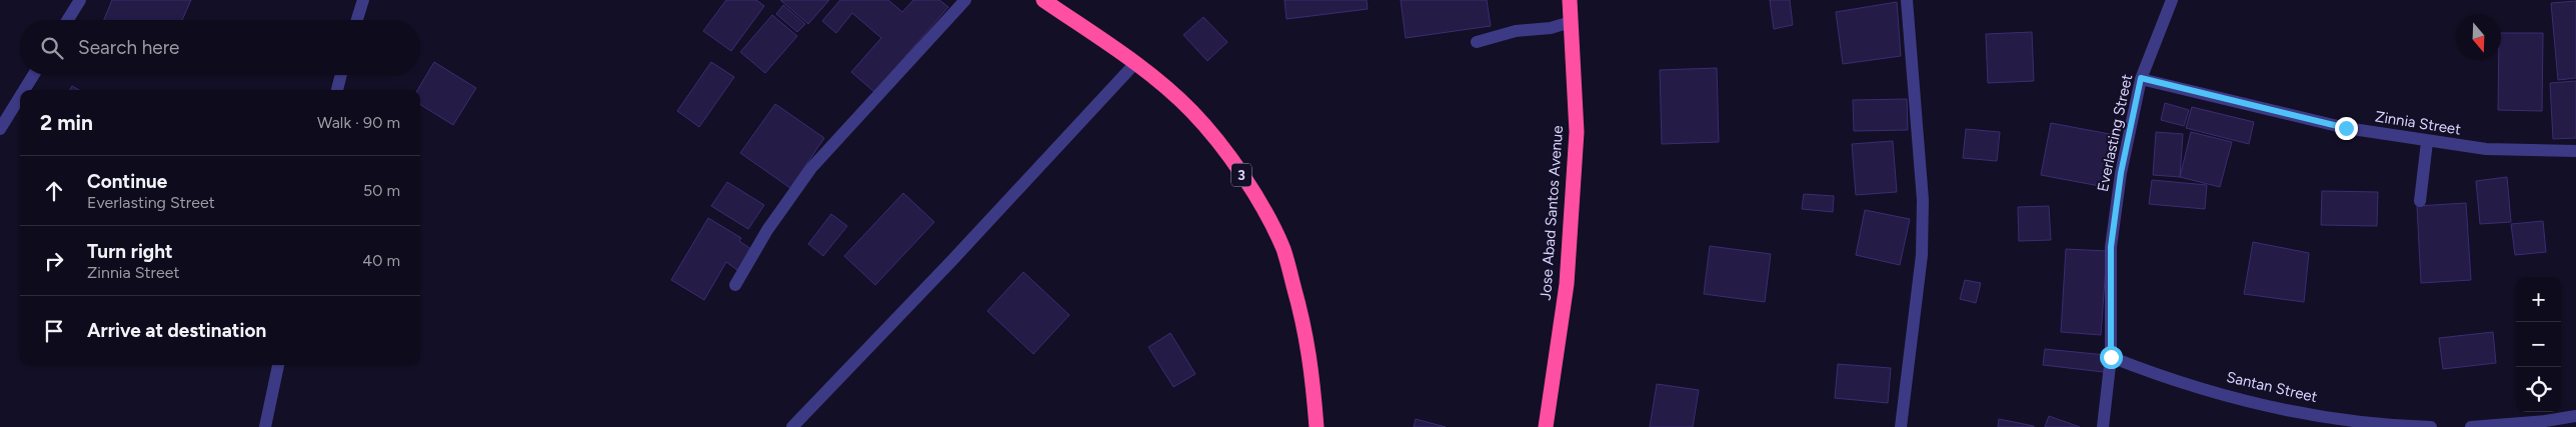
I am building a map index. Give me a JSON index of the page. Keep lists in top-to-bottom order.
{
  "streets": {
    "highway": ["3", "Jose Abad Santos Avenue"],
    "street": ["Zinnia Street", "Everlasting Street", "Santan Street"]
  },
  "crossings": [
    ["Zinnia Street", "Everlasting Street"],
    ["Everlasting Street", "Santan Street"]
  ],
  "north": "bottom",
  "page": {
    "search": "Search here",
    "heading": ["2 min", "Walk · 90 m"],
    "list": [
      ["Continue", "Everlasting Street", "50 m"],
      ["Turn right", "Zinnia Street", "40 m"],
      "Arrive at destination"
    ],
    "map_buttons": ["+", "−"]
  }
}
